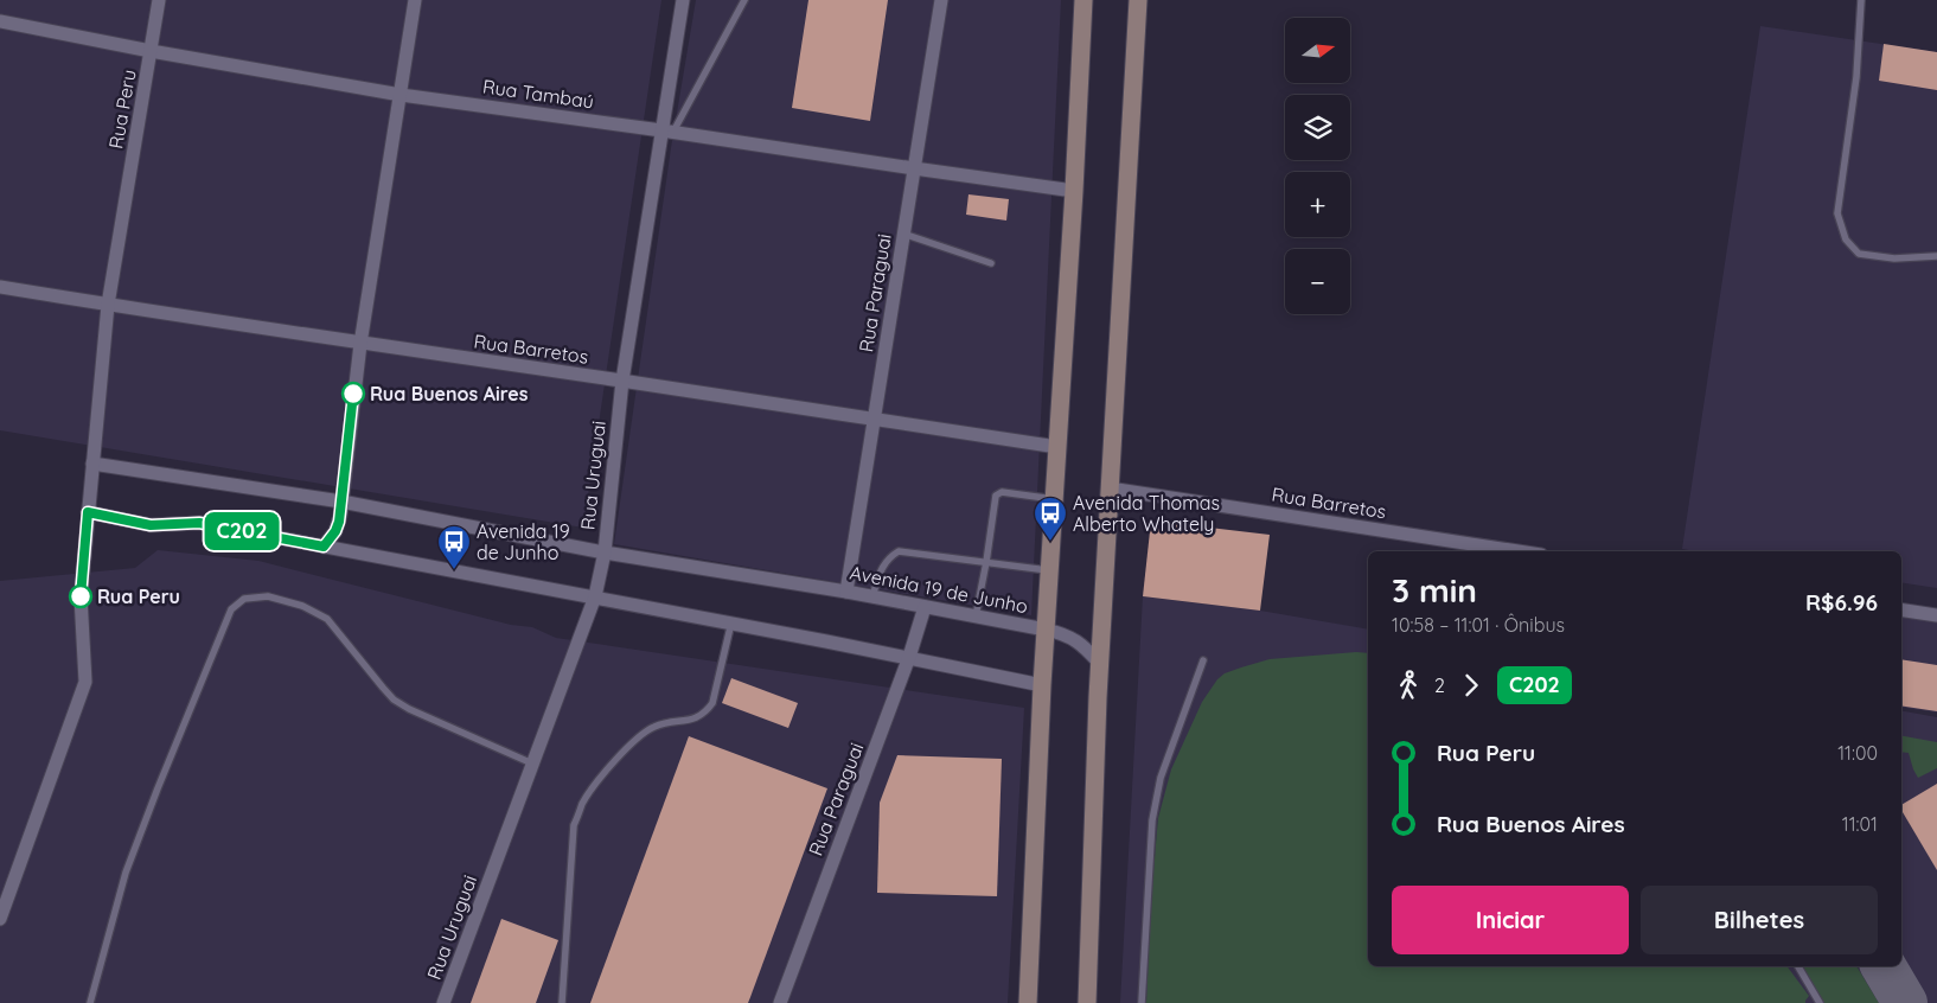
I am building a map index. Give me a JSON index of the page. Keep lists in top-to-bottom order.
{
  "streets": {
    "street": [
      "Rua Tambaú",
      "Rua Peru",
      "Rua Paraguai",
      "Rua Barretos",
      "Rua Uruguai",
      "Avenida 19 de Junho"
    ]
  },
  "crossings": [
    ["Rua Tambaú", "Rua Peru"],
    ["Rua Tambaú", "Rua Paraguai"],
    ["Rua Tambaú", "Rua Uruguai"],
    ["Rua Peru", "Rua Barretos"],
    ["Rua Peru", "Avenida 19 de Junho"],
    ["Rua Paraguai", "Rua Barretos"],
    ["Rua Paraguai", "Avenida 19 de Junho"],
    ["Rua Barretos", "Rua Uruguai"],
    ["Rua Uruguai", "Avenida 19 de Junho"]
  ],
  "places": {
    "other": ["Rua Buenos Aires", "Rua Peru"],
    "bus stop": ["Avenida Thomas Alberto Whately", "Avenida 19 de Junho"]
  },
  "lines": ["bus line C202"],
  "north": "right",
  "page": {
    "on_map": "C202",
    "map_buttons": ["+", "−"],
    "heading": ["3 min", "10:58 – 11:01 · Ônibus", "R$6.96"],
    "legs": ["2", "C202"],
    "list": [
      {
        "name": "Rua Peru",
        "value": "11:00"
      },
      {
        "name": "Rua Buenos Aires",
        "value": "11:01"
      }
    ],
    "buttons": ["Iniciar", "Bilhetes"]
  }
}
